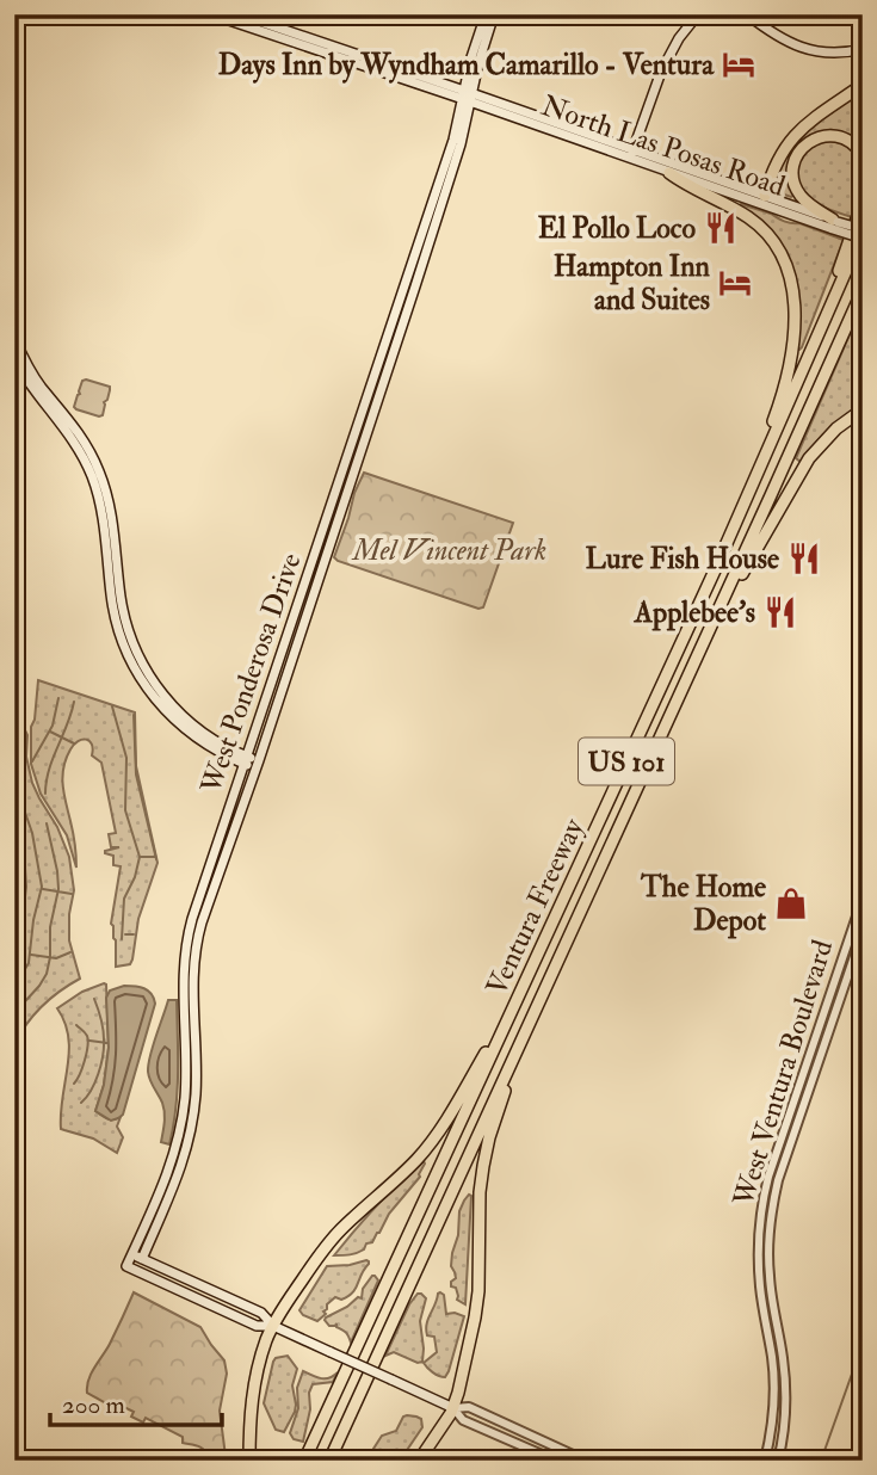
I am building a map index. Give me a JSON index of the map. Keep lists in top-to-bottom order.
{
  "streets": {
    "highway": ["US 101", "Ventura Freeway"],
    "main road": ["North Las Posas Road", "West Ponderosa Drive"],
    "street": ["West Ventura Boulevard"]
  },
  "crossings": [
    ["North Las Posas Road", "West Ponderosa Drive"],
    ["North Las Posas Road", "Ventura Freeway"]
  ],
  "parks": ["Mel Vincent Park"],
  "places": {
    "hotel": ["Days Inn by Wyndham Camarillo - Ventura", "Hampton Inn and Suites"],
    "restaurant": ["El Pollo Loco", "Lure Fish House", "Applebee's"],
    "shop": ["The Home Depot"]
  },
  "scale_bar": "200 m"
}
